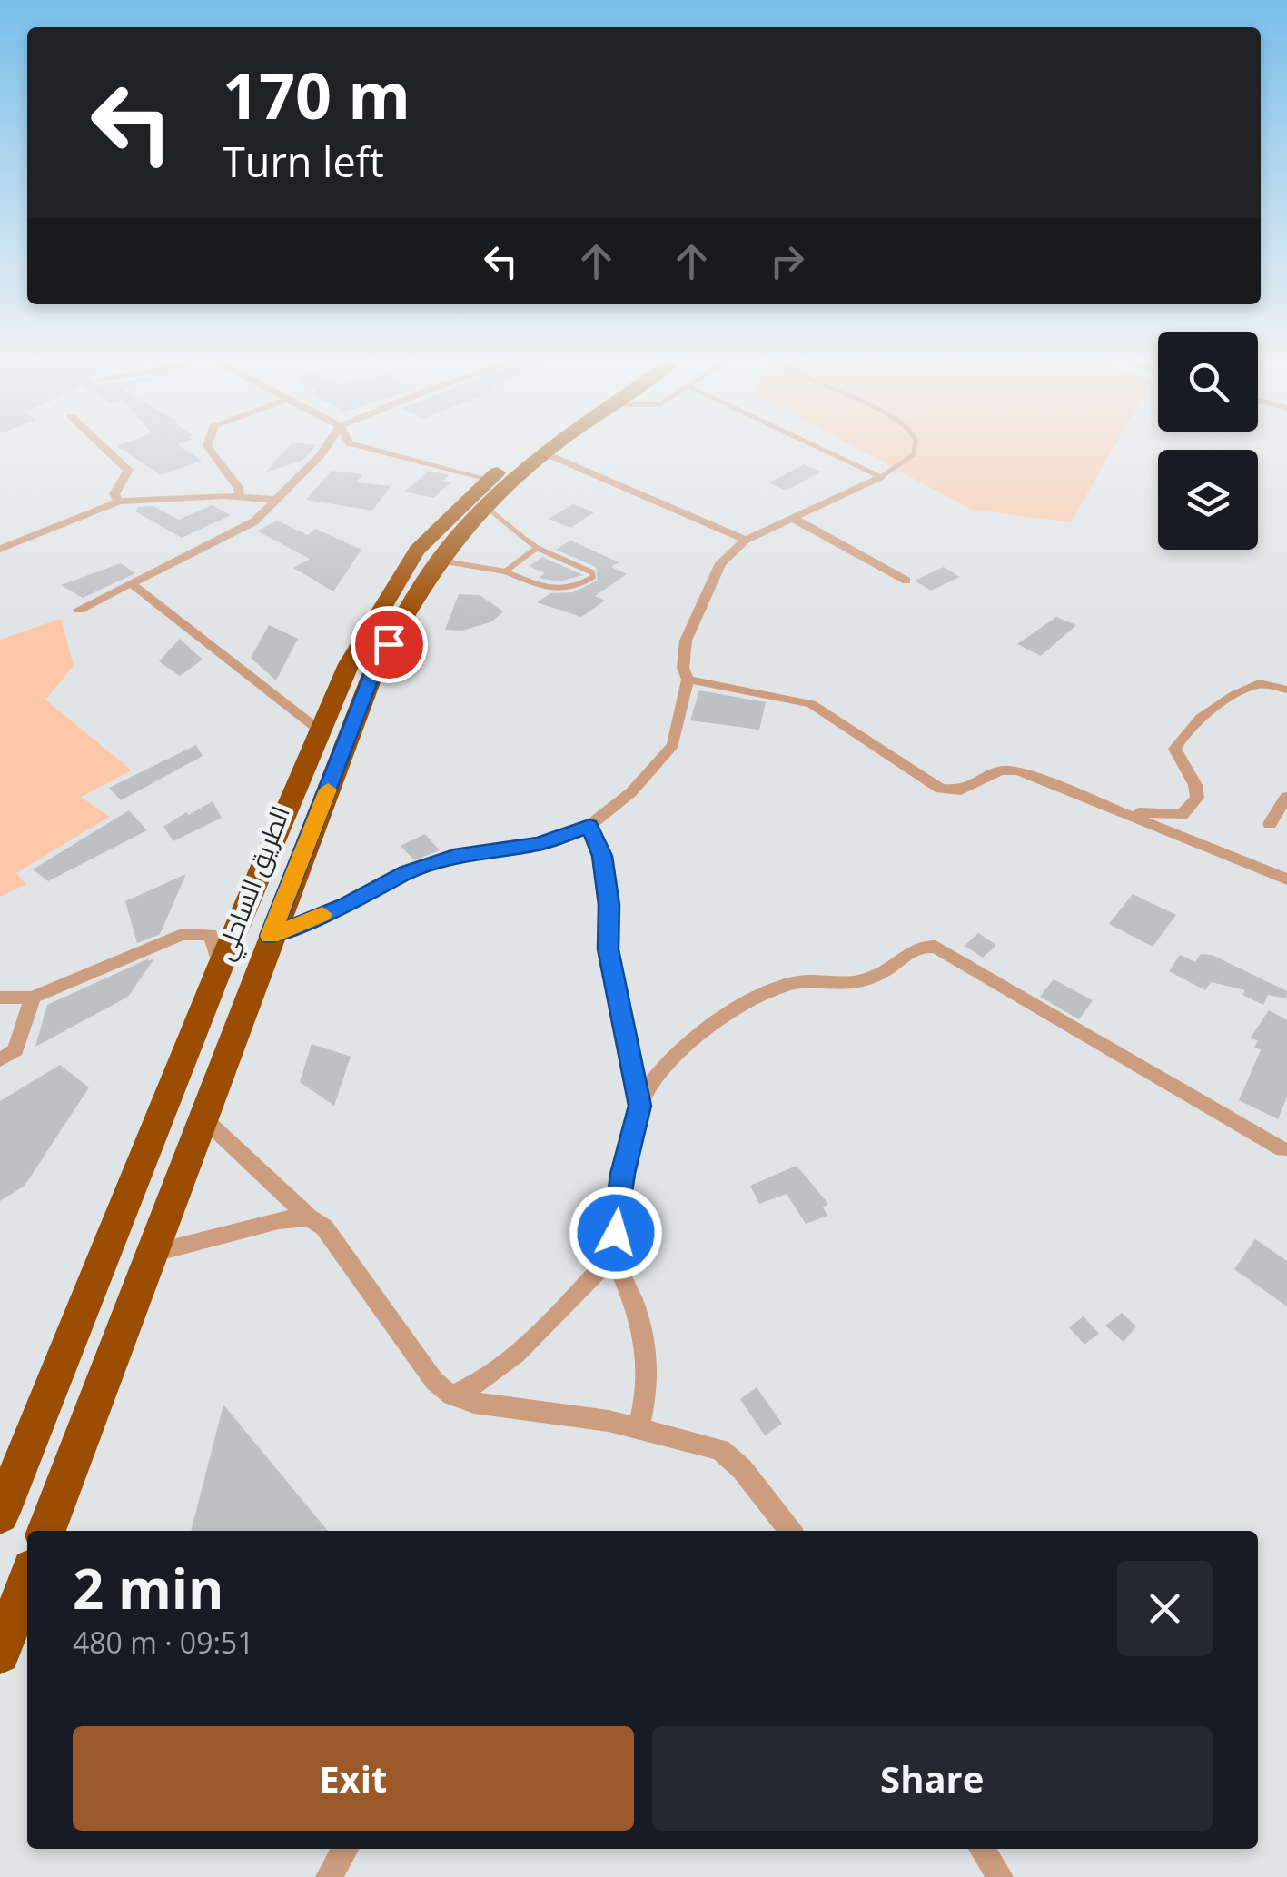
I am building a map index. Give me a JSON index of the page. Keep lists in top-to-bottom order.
{
  "streets": {
    "highway": ["الطريق الساحلي"]
  },
  "page": {
    "turn": ["170 m", "Turn left"],
    "heading": ["2 min", "480 m · 09:51"],
    "buttons": ["Exit", "Share"]
  }
}
